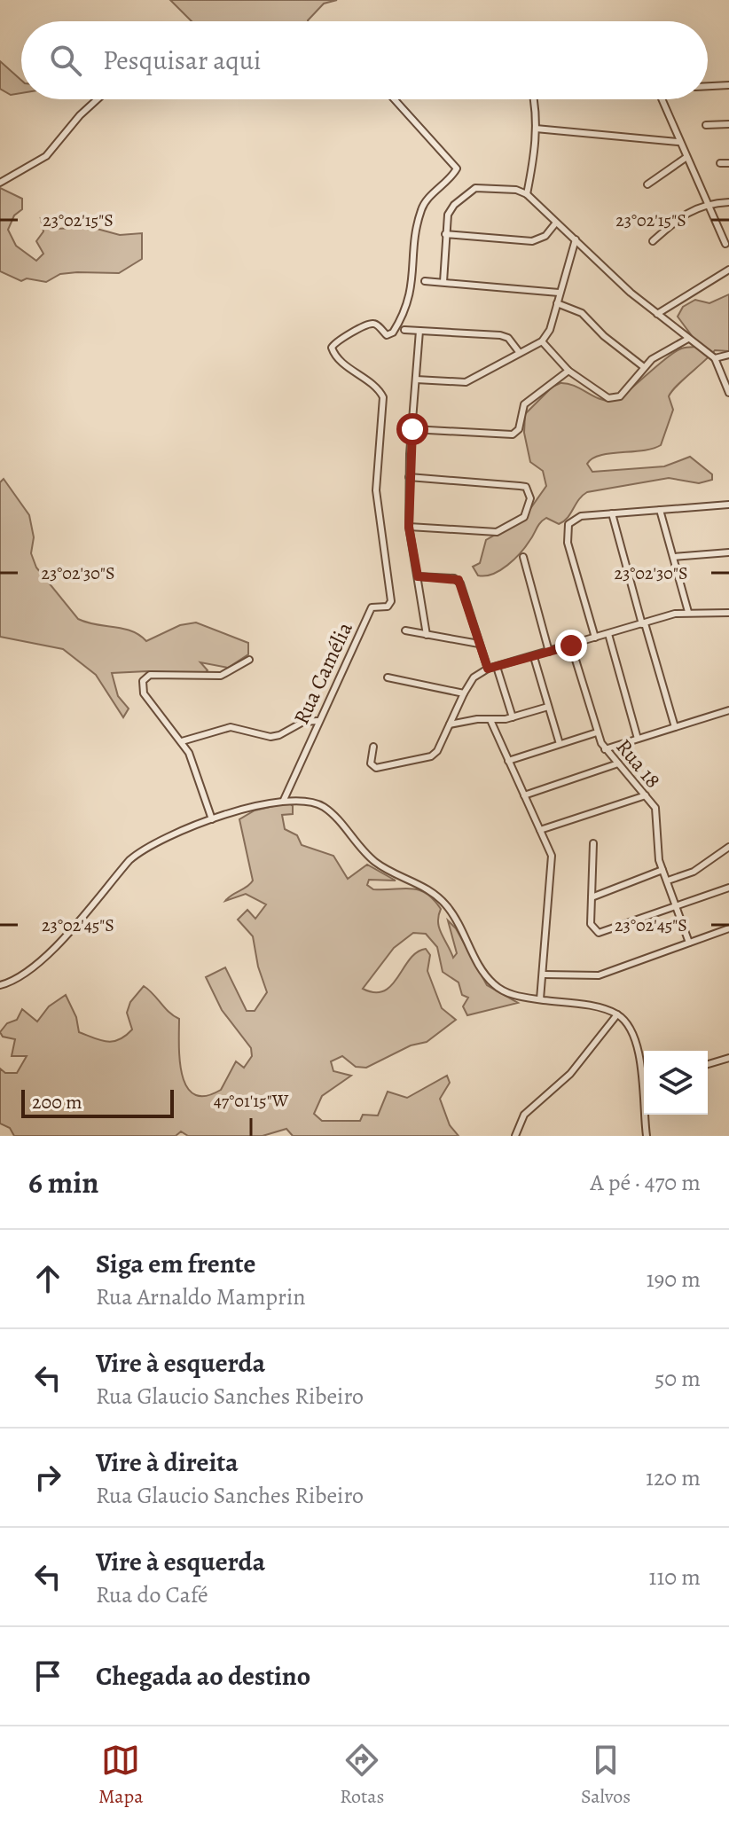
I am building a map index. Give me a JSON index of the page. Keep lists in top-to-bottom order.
{
  "streets": {
    "street": ["Rua Camélia", "Rua 18"]
  },
  "scale_bar": "200 m",
  "page": {
    "search": "Pesquisar aqui",
    "scale": "200 m",
    "heading": ["6 min", "A pé · 470 m"],
    "list": [
      ["Siga em frente", "Rua Arnaldo Mamprin", "190 m"],
      ["Vire à esquerda", "Rua Glaucio Sanches Ribeiro", "50 m"],
      ["Vire à direita", "Rua Glaucio Sanches Ribeiro", "120 m"],
      ["Vire à esquerda", "Rua do Café", "110 m"],
      "Chegada ao destino"
    ],
    "nav": ["Mapa", "Rotas", "Salvos"]
  },
  "coordinates": [
    "23°02'15\"S",
    "23°02'30\"S",
    "23°02'45\"S",
    "47°01'15\"W"
  ]
}
